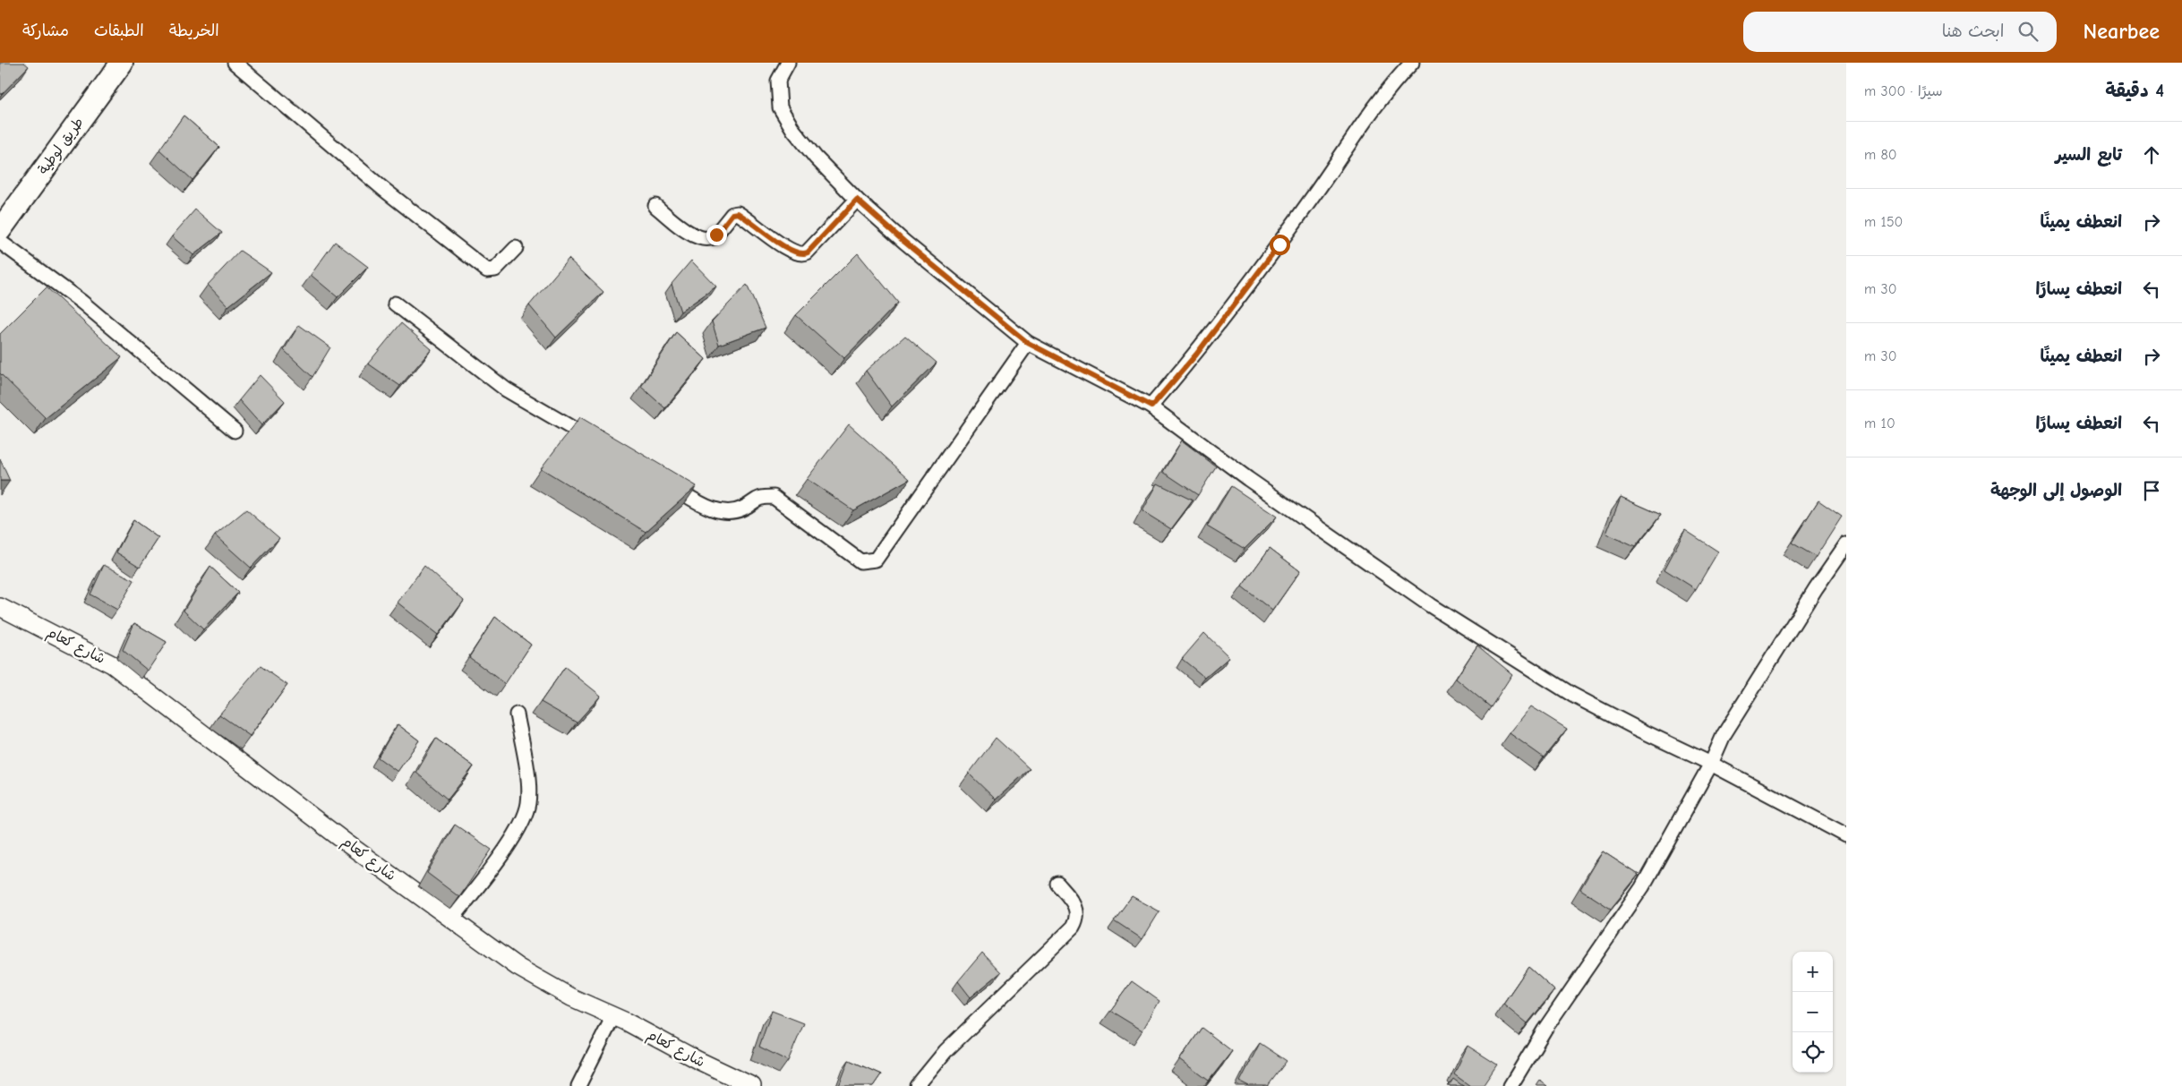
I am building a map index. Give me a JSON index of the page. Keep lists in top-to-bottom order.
{
  "streets": {
    "main road": ["طريق لوطية"],
    "street": ["شارع كعام"]
  },
  "page": {
    "header": "Nearbee",
    "search": "ابحث هنا",
    "nav": ["الخريطة", "الطبقات", "مشاركة"],
    "heading": ["4 دقيقة", "سيرًا · 300 m"],
    "list": [
      ["تابع السير", "80 m"],
      ["انعطف يمينًا", "150 m"],
      ["انعطف يسارًا", "30 m"],
      ["انعطف يمينًا", "30 m"],
      ["انعطف يسارًا", "10 m"],
      "الوصول إلى الوجهة"
    ],
    "map_buttons": ["+", "−"]
  }
}
